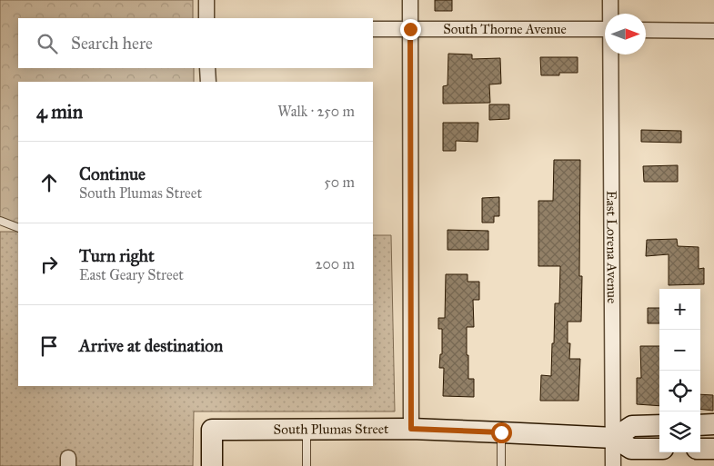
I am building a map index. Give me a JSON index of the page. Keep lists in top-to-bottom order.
{
  "streets": {
    "street": ["South Thorne Avenue", "East Lorena Avenue", "South Plumas Street"]
  },
  "crossings": [
    ["East Lorena Avenue", "South Plumas Street"]
  ],
  "north": "right",
  "page": {
    "search": "Search here",
    "heading": ["4 min", "Walk · 250 m"],
    "list": [
      ["Continue", "South Plumas Street", "50 m"],
      ["Turn right", "East Geary Street", "200 m"],
      "Arrive at destination"
    ],
    "map_buttons": ["+", "−"]
  }
}
